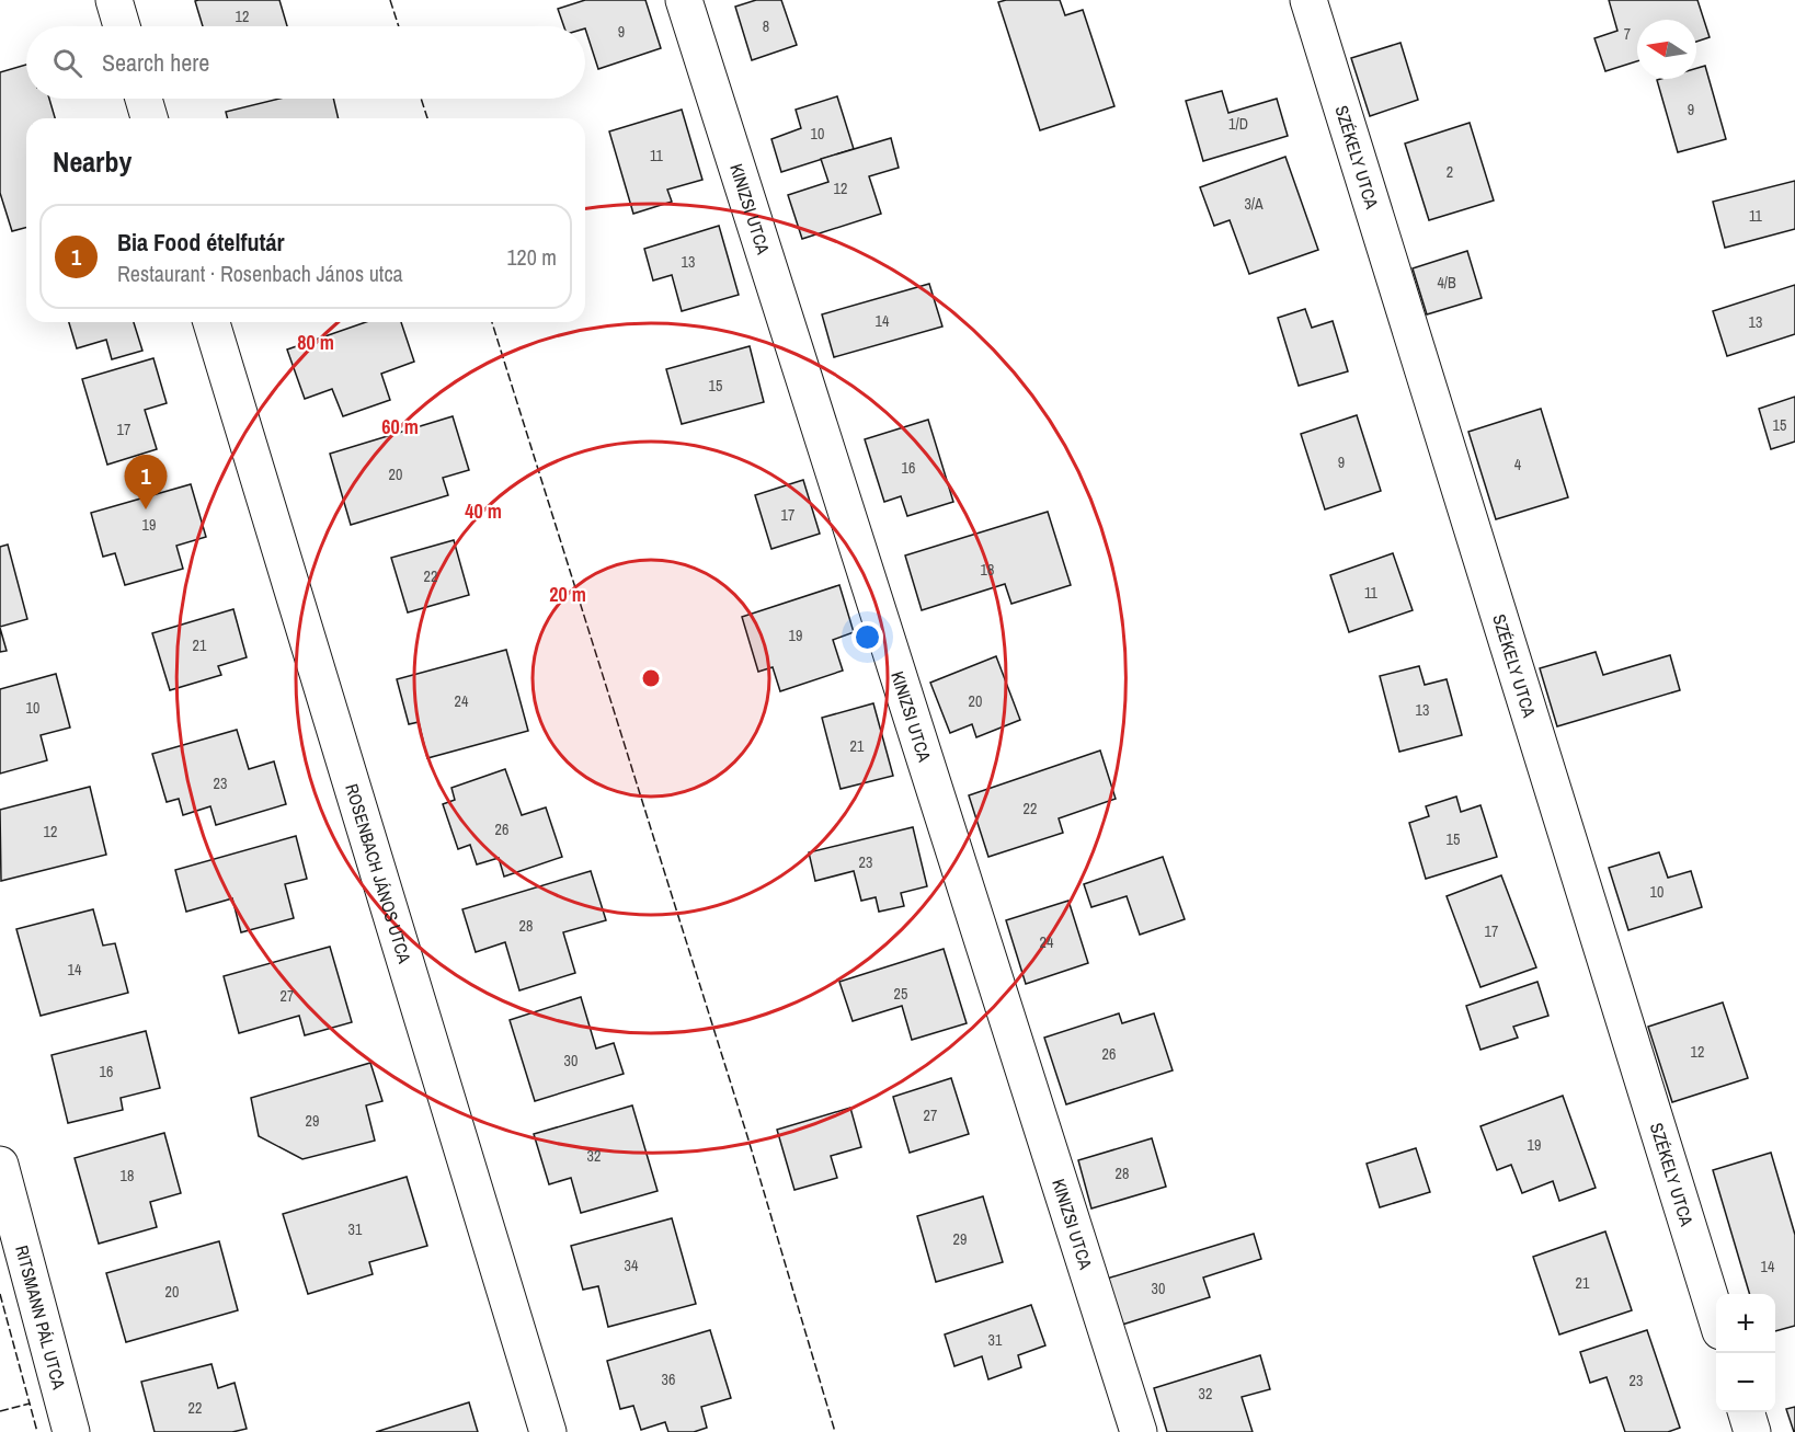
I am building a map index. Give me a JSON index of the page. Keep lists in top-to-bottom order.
{
  "streets": {
    "street": [
      "SZÉKELY UTCA",
      "KINIZSI UTCA",
      "ROSENBACH JÁNOS UTCA",
      "RITSMANN PÁL UTCA"
    ]
  },
  "house_numbers": [
    "12",
    "8",
    "9",
    "7",
    "9",
    "1/D",
    "10",
    "11",
    "2",
    "12",
    "3/A",
    "11",
    "13",
    "4/B",
    "14",
    "13",
    "15",
    "15",
    "17",
    "9",
    "4",
    "16",
    "20",
    "17",
    "19",
    "18",
    "22",
    "11",
    "19",
    "21",
    "24",
    "20",
    "10",
    "13",
    "21",
    "23",
    "22",
    "26",
    "12",
    "15",
    "23",
    "10",
    "28",
    "17",
    "24",
    "14",
    "25",
    "27",
    "12",
    "26",
    "30",
    "16",
    "27",
    "29",
    "19",
    "32",
    "28",
    "18",
    "31",
    "29",
    "34",
    "14",
    "21",
    "30",
    "20",
    "31",
    "36",
    "23",
    "32",
    "22"
  ],
  "north": "left",
  "page": {
    "search": "Search here",
    "heading": "Nearby",
    "list": [
      {
        "mark": "1",
        "name": "Bia Food ételfutár",
        "note": "Restaurant · Rosenbach János utca",
        "value": "120 m"
      }
    ],
    "pins": "1",
    "map_buttons": ["+", "−"]
  },
  "rings": [
    "80 m",
    "60 m",
    "40 m",
    "20 m"
  ]
}
